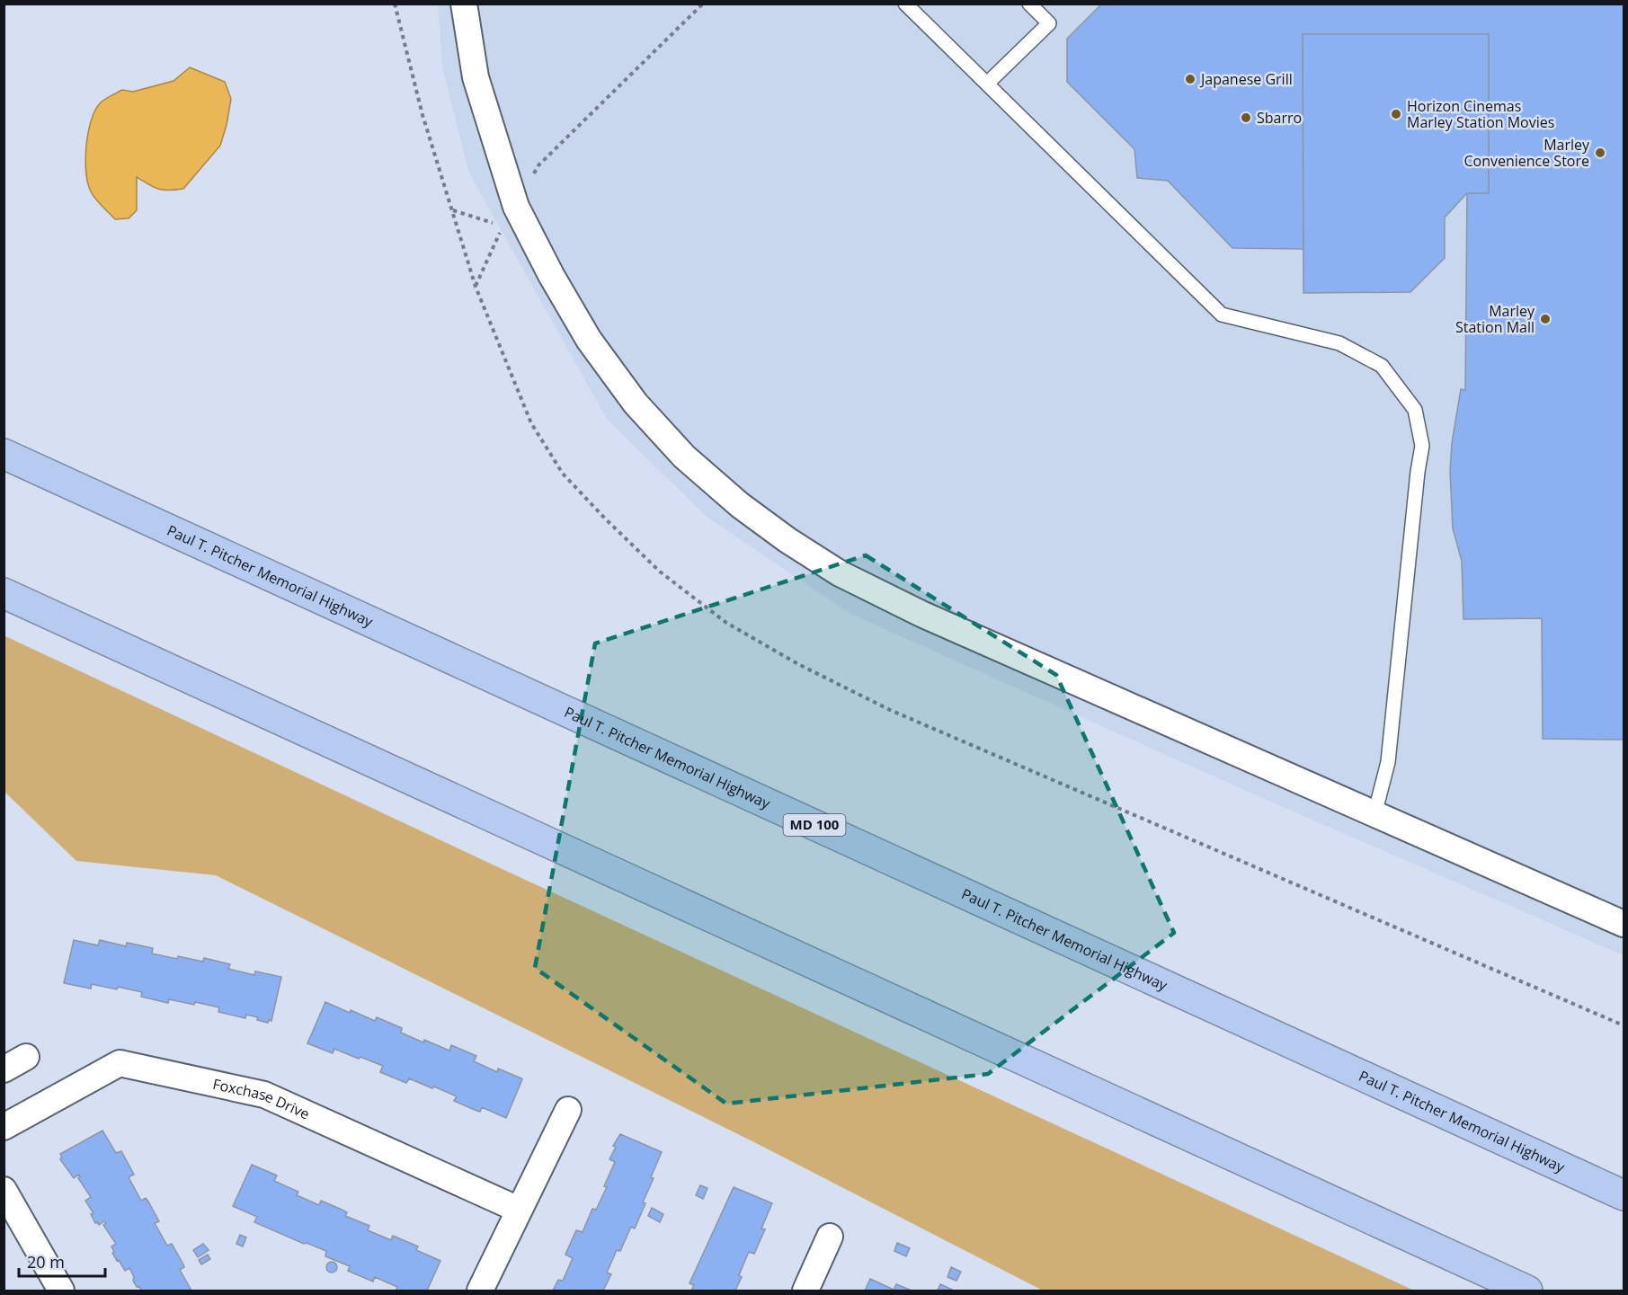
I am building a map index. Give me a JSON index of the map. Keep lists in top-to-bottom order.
{
  "streets": {
    "highway": ["Paul T. Pitcher Memorial Highway", "MD 100"],
    "street": ["Foxchase Drive"]
  },
  "places": [
    "Japanese Grill",
    "Horizon Cinemas Marley Station Movies",
    "Sbarro",
    "Marley Convenience Store",
    "Marley Station Mall"
  ],
  "scale_bar": "20 m"
}
